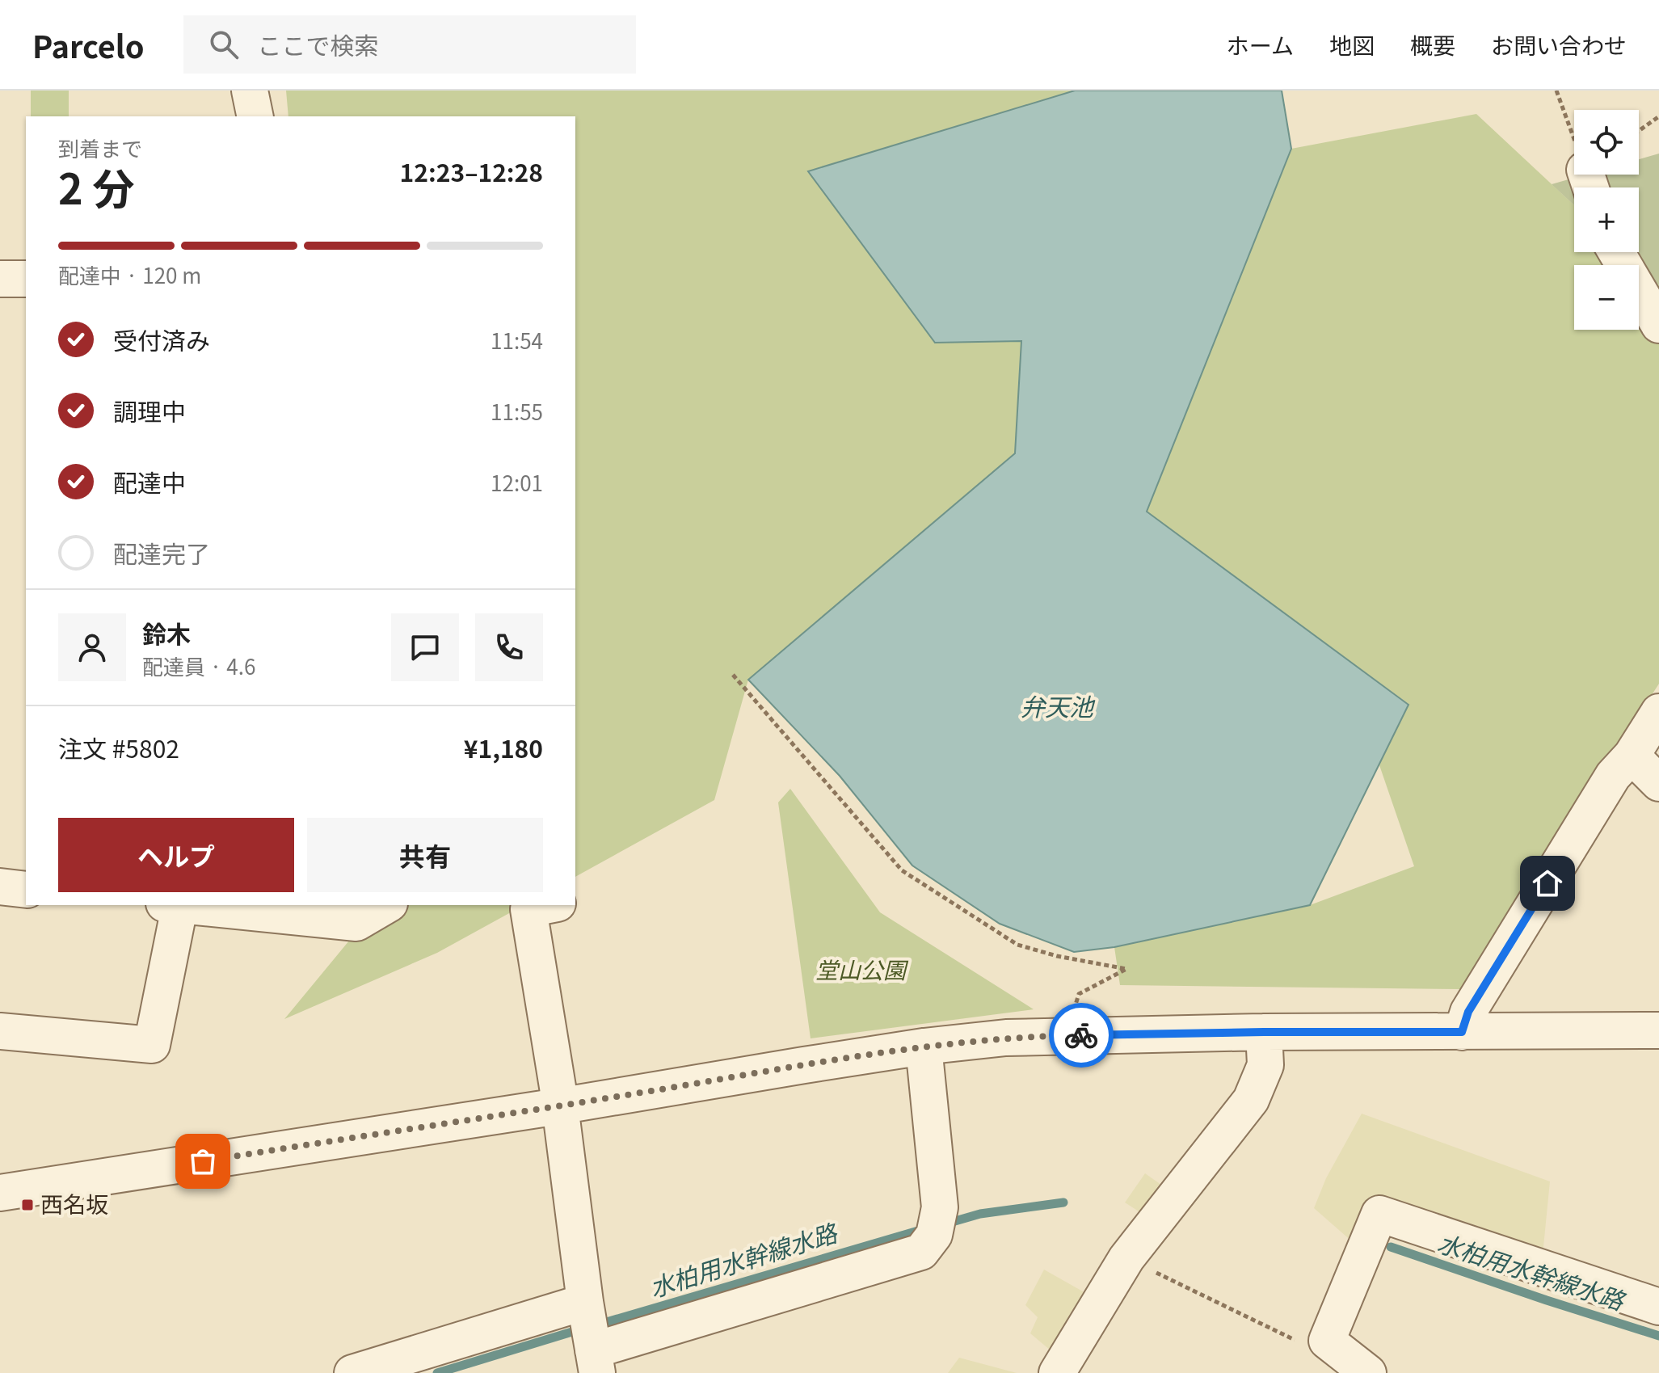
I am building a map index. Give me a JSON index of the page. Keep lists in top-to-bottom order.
{
  "water": ["弁天池", "水柏用水幹線水路"],
  "parks": ["堂山公園"],
  "places": {
    "transit": ["西名坂"]
  },
  "page": {
    "header": "Parcelo",
    "search": "ここで検索",
    "nav": [
      "ホーム",
      "地図",
      "概要",
      "お問い合わせ"
    ],
    "map_buttons": ["+", "−"],
    "heading": ["2 分", "到着まで", "12:23–12:28"],
    "panel": [
      "鈴木",
      "配達員 · 4.6",
      "注文 #5802",
      "¥1,180"
    ],
    "bar": "配達中 · 120 m",
    "list": [
      ["受付済み", "11:54"],
      ["調理中", "11:55"],
      ["配達中", "12:01"],
      "配達完了"
    ],
    "buttons": ["ヘルプ", "共有"]
  }
}
